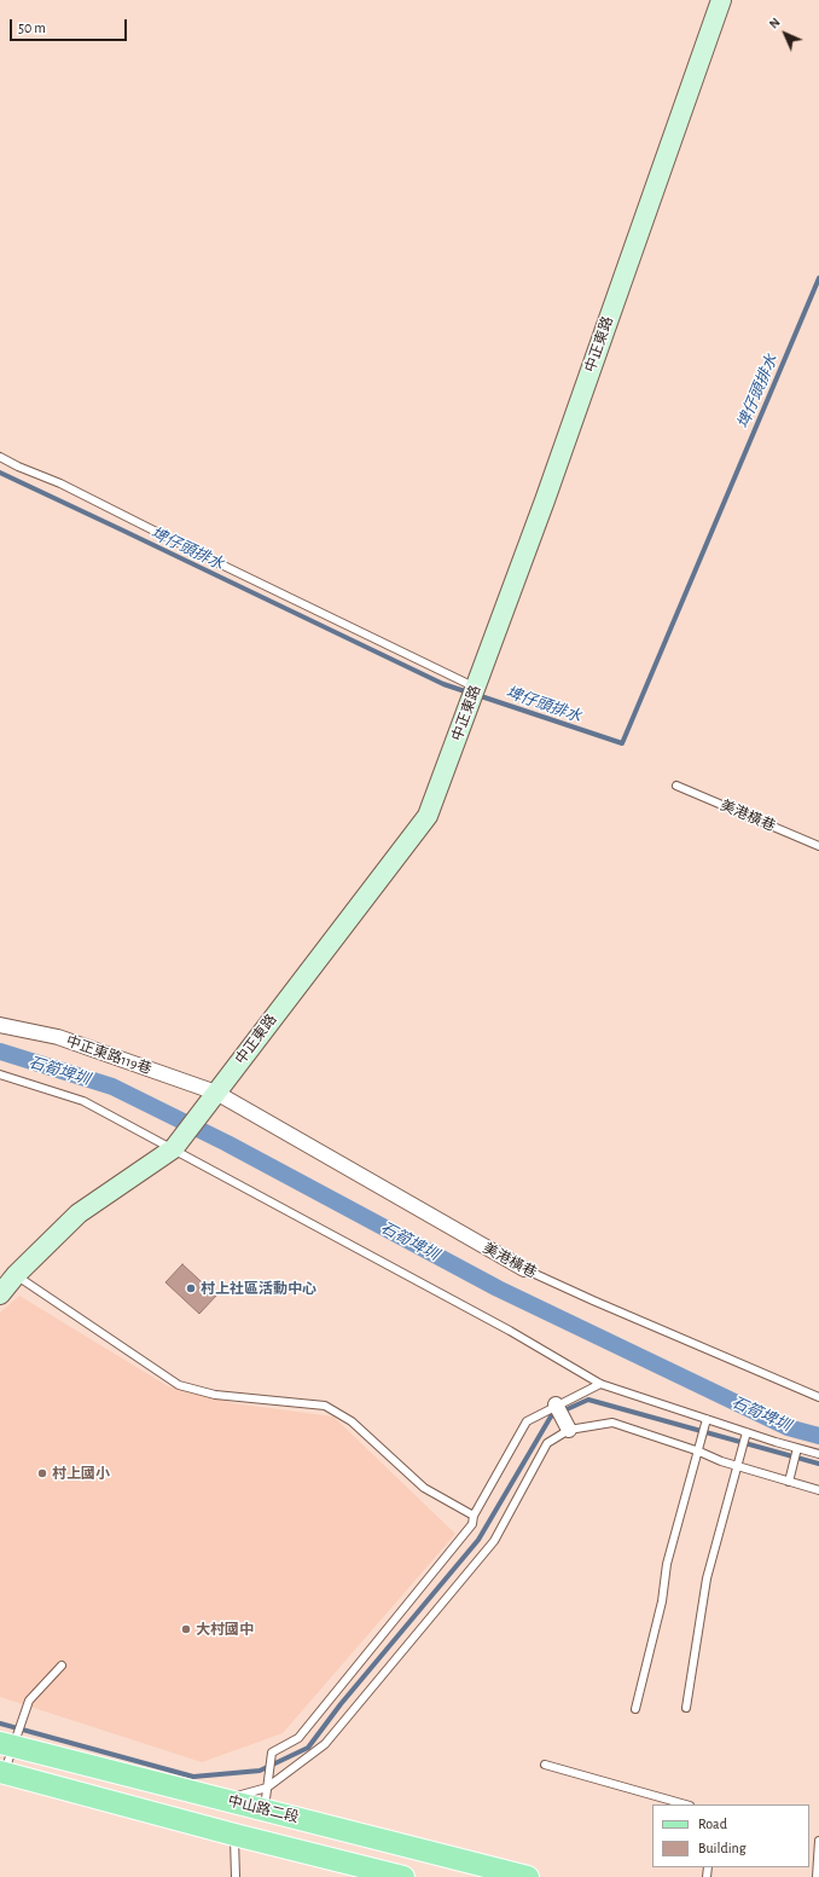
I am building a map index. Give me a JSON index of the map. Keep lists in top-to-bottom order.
{
  "streets": {
    "main road": ["中正東路", "中山路二段"],
    "street": ["美港橫巷", "中正東路119巷"]
  },
  "crossings": [
    ["中正東路", "美港橫巷"],
    ["中正東路", "中正東路119巷"],
    ["美港橫巷", "中正東路119巷"]
  ],
  "water": ["埤仔頭排水", "石筍埤圳"],
  "places": ["村上社區活動中心", "村上國小", "大村國中"],
  "legend": ["Road", "Building"],
  "scale_bar": "50 m",
  "north": "top left"
}
